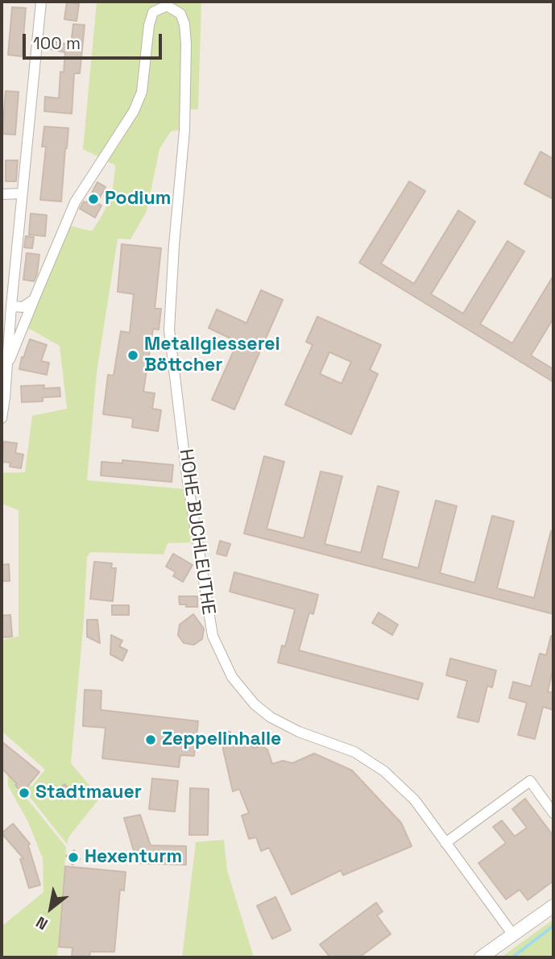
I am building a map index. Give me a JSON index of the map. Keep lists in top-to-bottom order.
{
  "streets": {
    "street": ["HOHE BUCHLEUTHE"]
  },
  "places": [
    "Podium",
    "Metallgiesserei Böttcher",
    "Zeppelinhalle",
    "Stadtmauer",
    "Hexenturm"
  ],
  "scale_bar": "100 m",
  "north": "bottom left"
}
